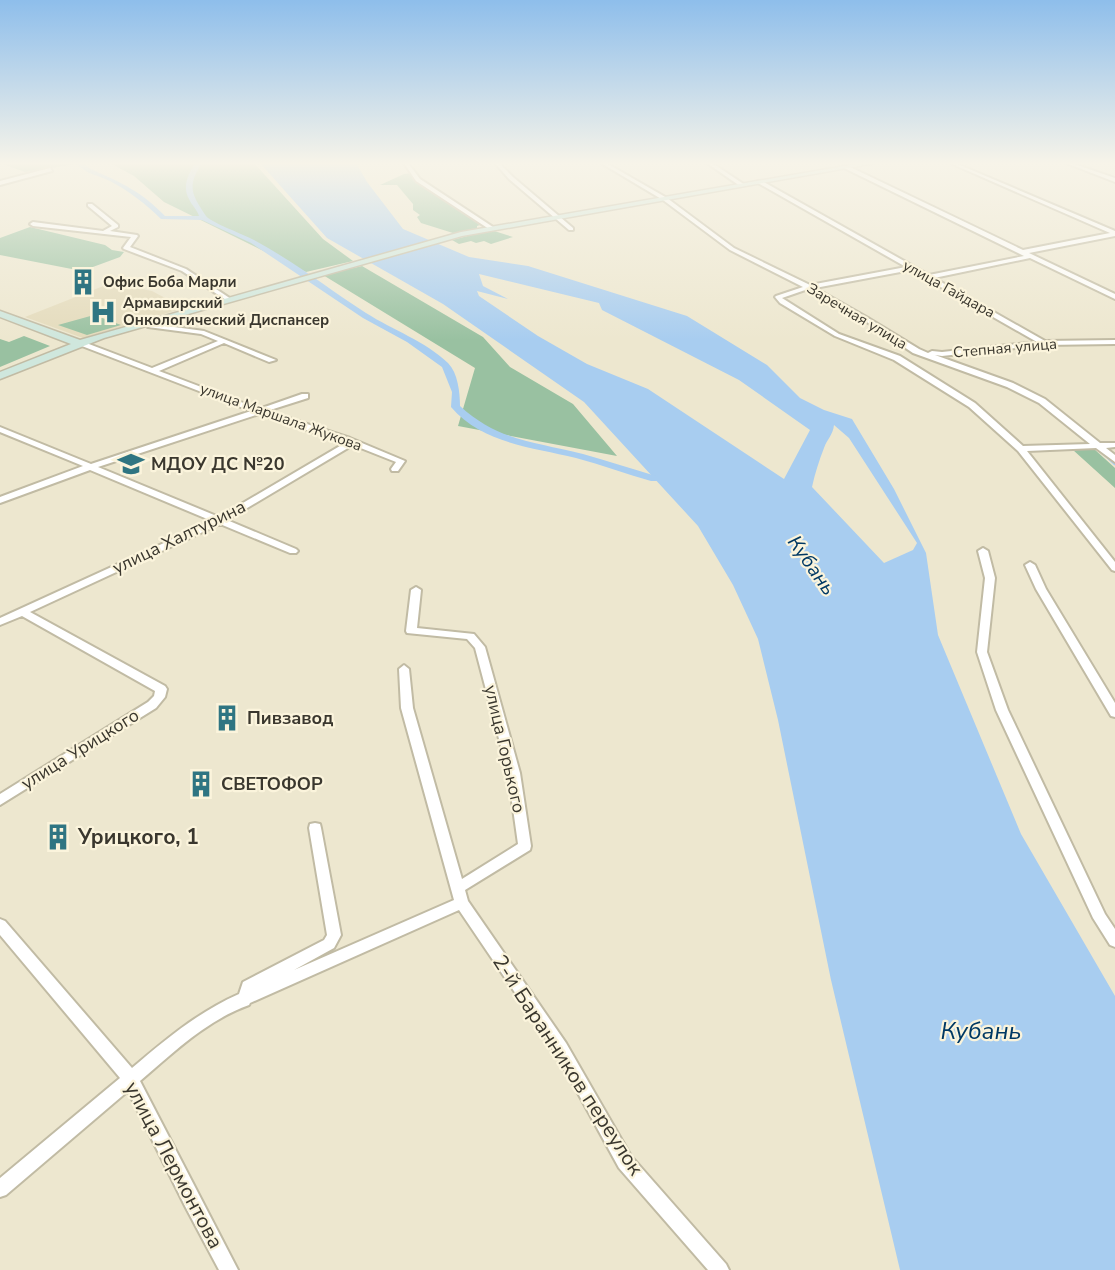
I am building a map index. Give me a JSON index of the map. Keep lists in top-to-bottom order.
{
  "streets": {
    "main road": ["улица Маршала Жукова"],
    "street": [
      "улица Гайдара",
      "Заречная улица",
      "Степная улица",
      "улица Халтурина",
      "улица Урицкого",
      "улица Горького",
      "2-й Баранников переулок",
      "улица Лермонтова"
    ]
  },
  "crossings": [
    ["улица Гайдара", "Степная улица"],
    ["Заречная улица", "Степная улица"],
    ["улица Маршала Жукова", "улица Халтурина"],
    ["улица Халтурина", "улица Урицкого"],
    ["улица Горького", "2-й Баранников переулок"],
    ["улица Горького", "улица Лермонтова"]
  ],
  "water": ["Кубань"],
  "places": {
    "building": [
      "Офис Боба Марли",
      "Пивзавод",
      "СВЕТОФОР",
      "Урицкого, 1"
    ],
    "hospital": ["Армавирский Онкологический Диспансер"],
    "school or university": ["МДОУ ДС №20"]
  }
}
